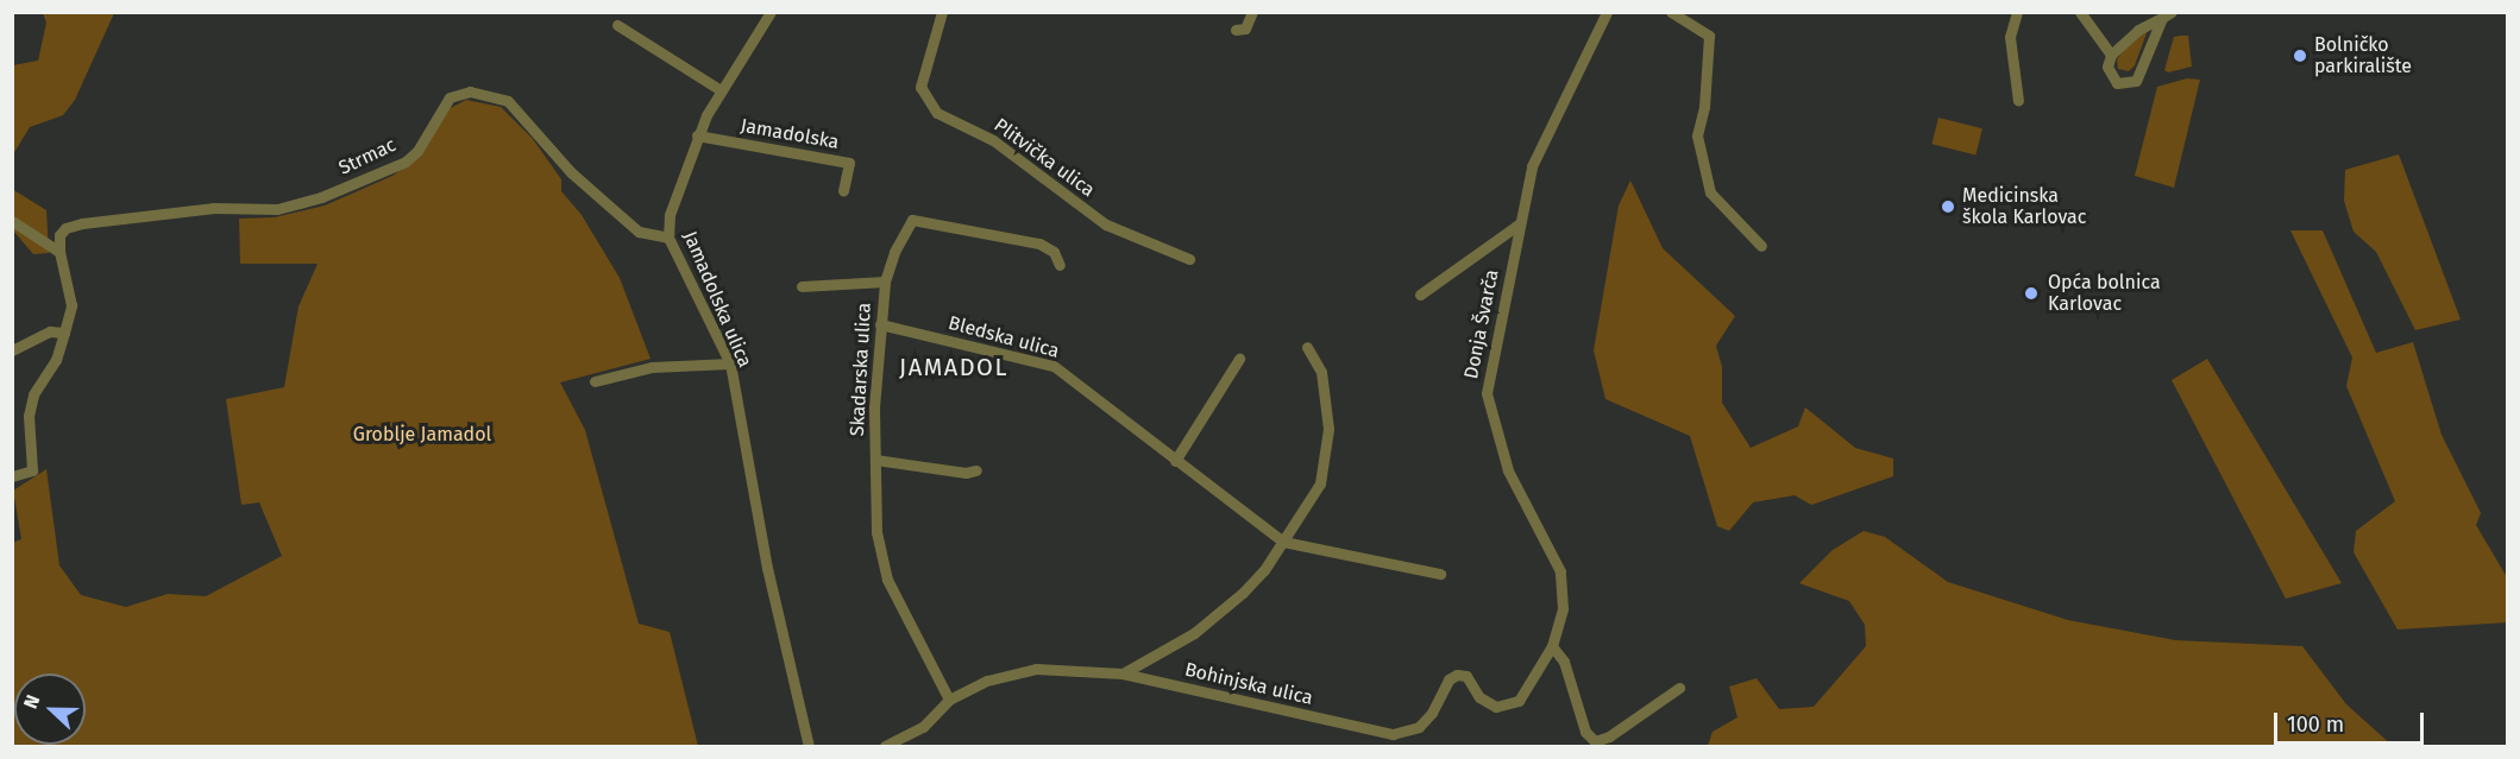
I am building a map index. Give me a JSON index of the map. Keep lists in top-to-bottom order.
{
  "streets": {
    "street": [
      "Jamadolska",
      "Strmac",
      "Plitvička ulica",
      "Jamadolska ulica",
      "Donja Švarča",
      "Bledska ulica",
      "Skadarska ulica",
      "Bohinjska ulica"
    ]
  },
  "crossings": [
    ["Jamadolska", "Jamadolska ulica"],
    ["Strmac", "Jamadolska ulica"],
    ["Donja Švarča", "Bohinjska ulica"],
    ["Bledska ulica", "Skadarska ulica"],
    ["Skadarska ulica", "Bohinjska ulica"]
  ],
  "districts": ["JAMADOL"],
  "parks": ["Groblje Jamadol"],
  "places": ["Bolničko parkiralište", "Medicinska škola Karlovac", "Opća bolnica Karlovac"],
  "scale_bar": "100 m",
  "north": "left"
}
